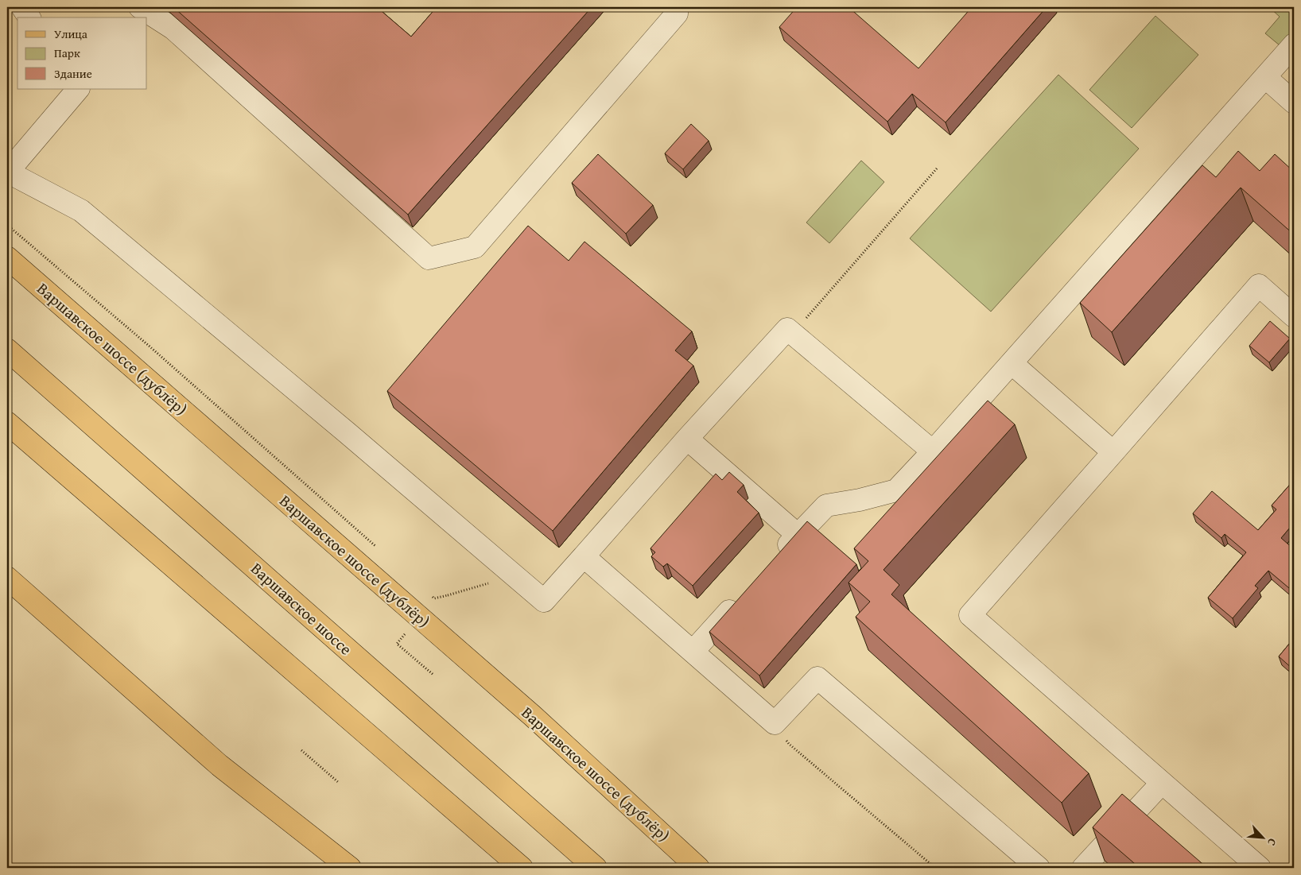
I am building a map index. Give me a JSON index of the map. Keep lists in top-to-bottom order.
{
  "streets": {
    "main road": ["Варшавское шоссе (дублёр)", "Варшавское шоссе"]
  },
  "legend": ["Улица", "Парк", "Здание"],
  "north": "bottom right"
}
